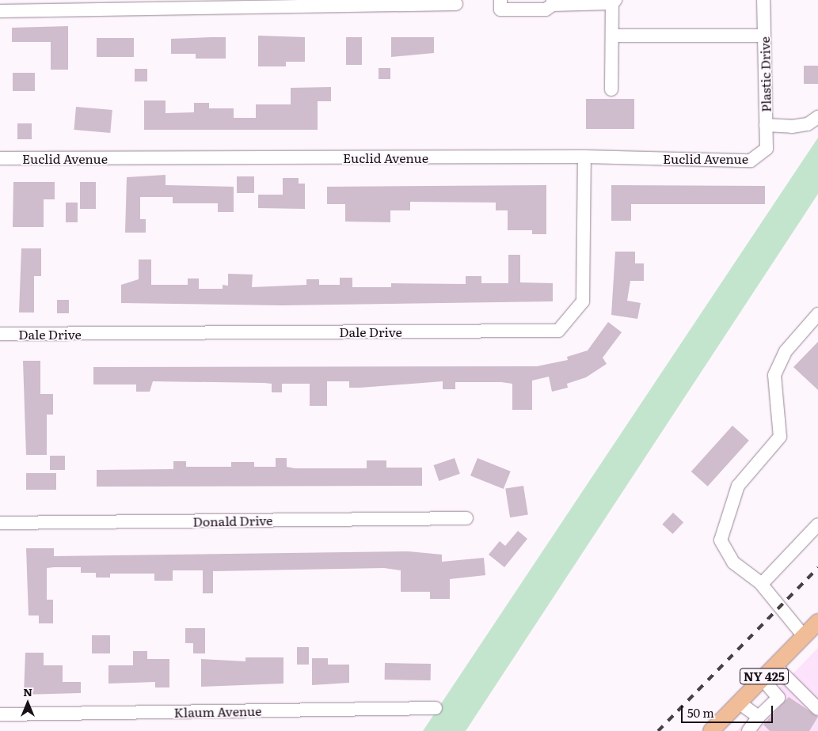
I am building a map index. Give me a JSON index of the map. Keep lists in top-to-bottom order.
{
  "streets": {
    "main road": ["NY 425"],
    "street": [
      "Plastic Drive",
      "Euclid Avenue",
      "Dale Drive",
      "Donald Drive",
      "Klaum Avenue"
    ]
  },
  "crossings": [
    ["Plastic Drive", "Euclid Avenue"],
    ["Euclid Avenue", "Dale Drive"]
  ],
  "scale_bar": "50 m",
  "north": "top"
}
